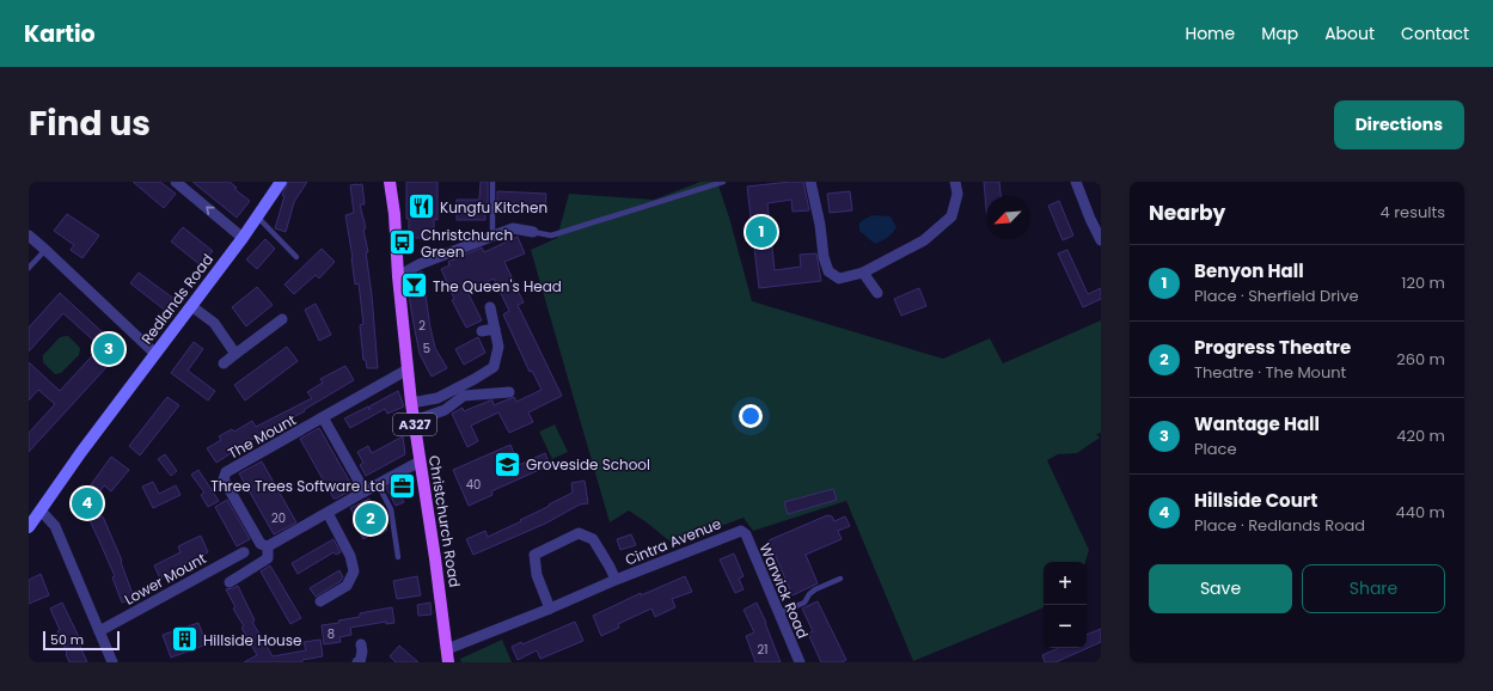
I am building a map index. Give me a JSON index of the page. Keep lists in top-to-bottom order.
{
  "streets": {
    "main road": ["A327", "Christchurch Road"],
    "street": [
      "Redlands Road",
      "The Mount",
      "Cintra Avenue",
      "Lower Mount",
      "Warwick Road"
    ]
  },
  "crossings": [
    ["The Mount", "Christchurch Road"],
    ["Christchurch Road", "Cintra Avenue"],
    ["Cintra Avenue", "Warwick Road"]
  ],
  "places": {
    "restaurant": ["Kungfu Kitchen"],
    "bus stop": ["Christchurch Green"],
    "bar": ["The Queen's Head"],
    "school or university": ["Groveside School"],
    "office": ["Three Trees Software Ltd"],
    "building": ["Hillside House"]
  },
  "house_numbers": [
    "2",
    "5",
    "40",
    "20",
    "8",
    "21"
  ],
  "scale_bar": "50 m",
  "north": "bottom left",
  "page": {
    "header": "Kartio",
    "nav": [
      "Home",
      "Map",
      "About",
      "Contact"
    ],
    "title": "Find us",
    "buttons": [
      "Directions",
      ["Save", "Share"]
    ],
    "heading": ["Nearby", "4 results"],
    "pins": [
      "1",
      "3",
      "4",
      "2"
    ],
    "list": [
      {
        "mark": "1",
        "name": "Benyon Hall",
        "note": "Place · Sherfield Drive",
        "value": "120 m"
      },
      {
        "mark": "2",
        "name": "Progress Theatre",
        "note": "Theatre · The Mount",
        "value": "260 m"
      },
      {
        "mark": "3",
        "name": "Wantage Hall",
        "note": "Place",
        "value": "420 m"
      },
      {
        "mark": "4",
        "name": "Hillside Court",
        "note": "Place · Redlands Road",
        "value": "440 m"
      }
    ],
    "map_buttons": ["+", "−"],
    "scale": "50 m"
  }
}
